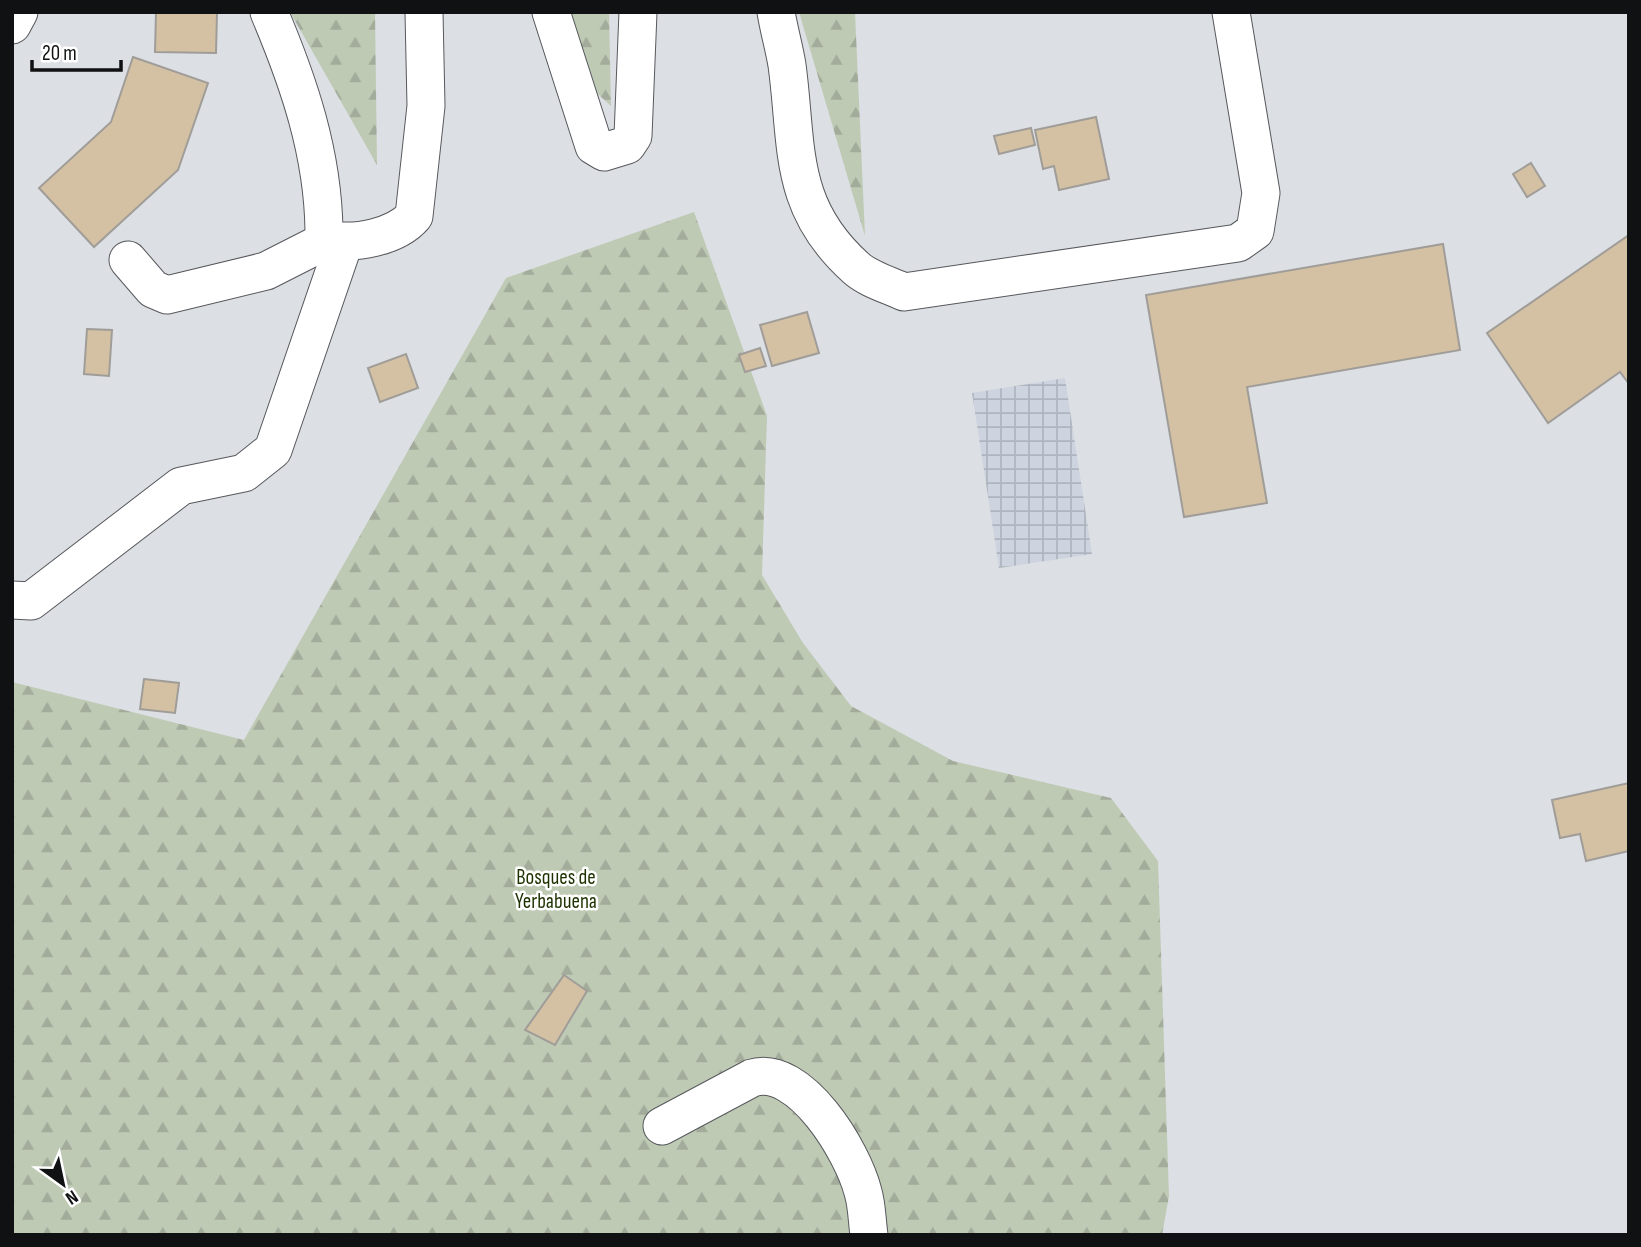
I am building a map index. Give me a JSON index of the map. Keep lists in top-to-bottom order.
{
  "parks": ["Bosques de Yerbabuena"],
  "scale_bar": "20 m",
  "north": "bottom right"
}
